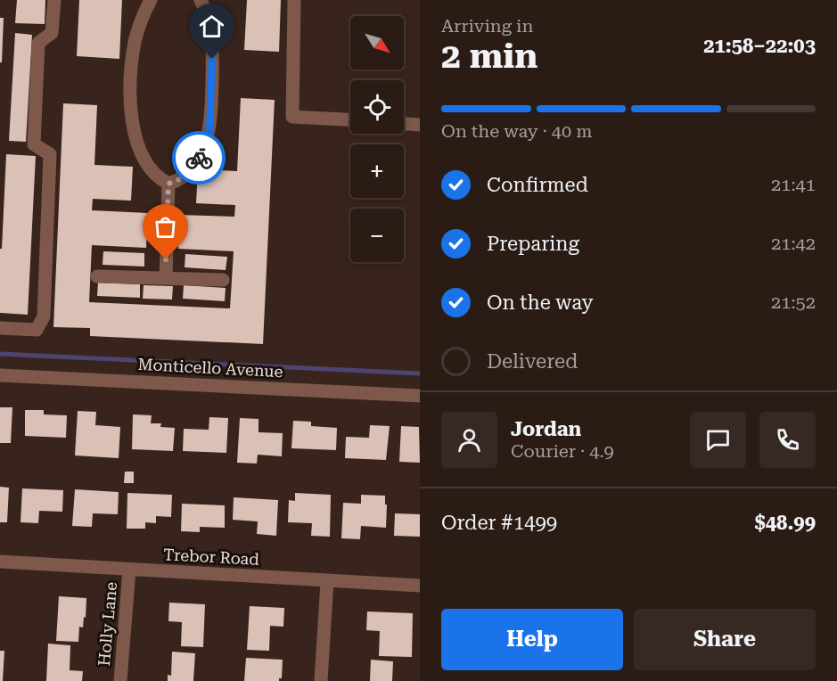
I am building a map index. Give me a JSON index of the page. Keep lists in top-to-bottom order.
{
  "streets": {
    "street": ["Monticello Avenue", "Trebor Road", "Holly Lane"]
  },
  "crossings": [
    ["Trebor Road", "Holly Lane"]
  ],
  "north": "bottom right",
  "page": {
    "heading": ["2 min", "Arriving in", "21:58–22:03"],
    "panel": [
      "Jordan",
      "Courier · 4.9",
      "Order #1499",
      "$48.99"
    ],
    "map_buttons": ["+", "−"],
    "bar": "On the way · 40 m",
    "list": [
      ["Confirmed", "21:41"],
      ["Preparing", "21:42"],
      ["On the way", "21:52"],
      "Delivered"
    ],
    "buttons": ["Help", "Share"]
  }
}
